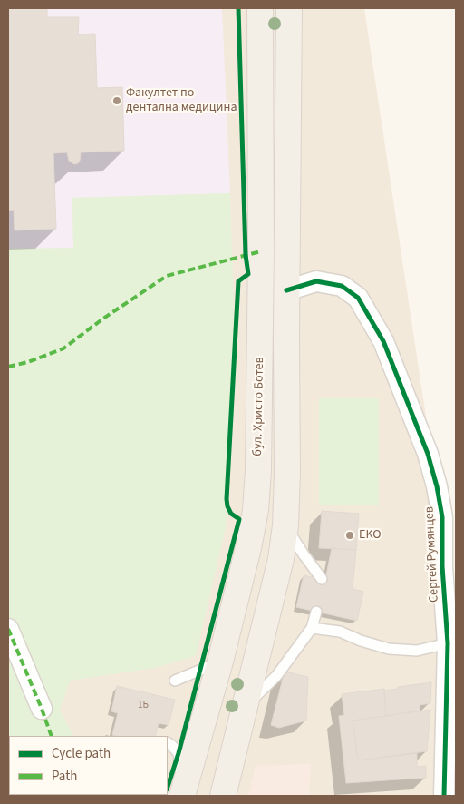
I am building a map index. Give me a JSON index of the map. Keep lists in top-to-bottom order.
{
  "streets": {
    "main road": ["бул. Христо Ботев"],
    "street": ["Сергей Румянцев"]
  },
  "crossings": [
    ["бул. Христо Ботев", "Сергей Румянцев"]
  ],
  "places": ["Факултет по дентална медицина", "EKO"],
  "house_numbers": ["1Б"],
  "legend": ["Cycle path", "Path"]
}
